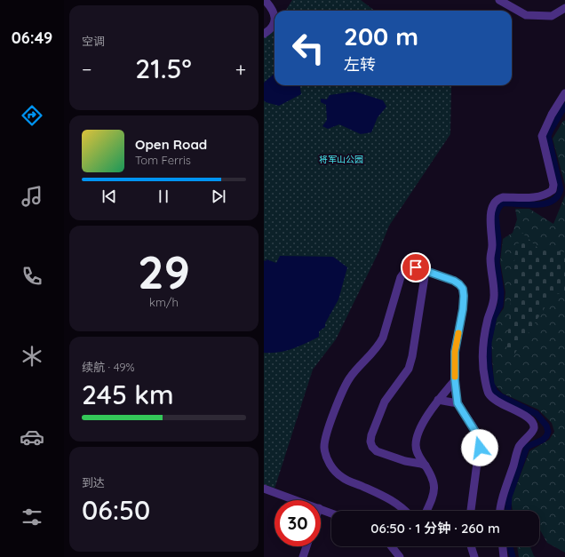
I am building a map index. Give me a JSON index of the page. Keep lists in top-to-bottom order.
{
  "parks": ["将军山公园"],
  "page": {
    "tabs": "06:49",
    "tile": [
      "空调",
      ["29", "km/h"],
      ["续航 · 49%", "245 km"],
      ["到达", "06:50"]
    ],
    "turn": ["200 m", "左转"],
    "heat": ["−", "21.5°", "+"],
    "song": ["Open Road", "Tom Ferris"],
    "limit": "30",
    "trip": "06:50 · 1 分钟 · 260 m"
  }
}
